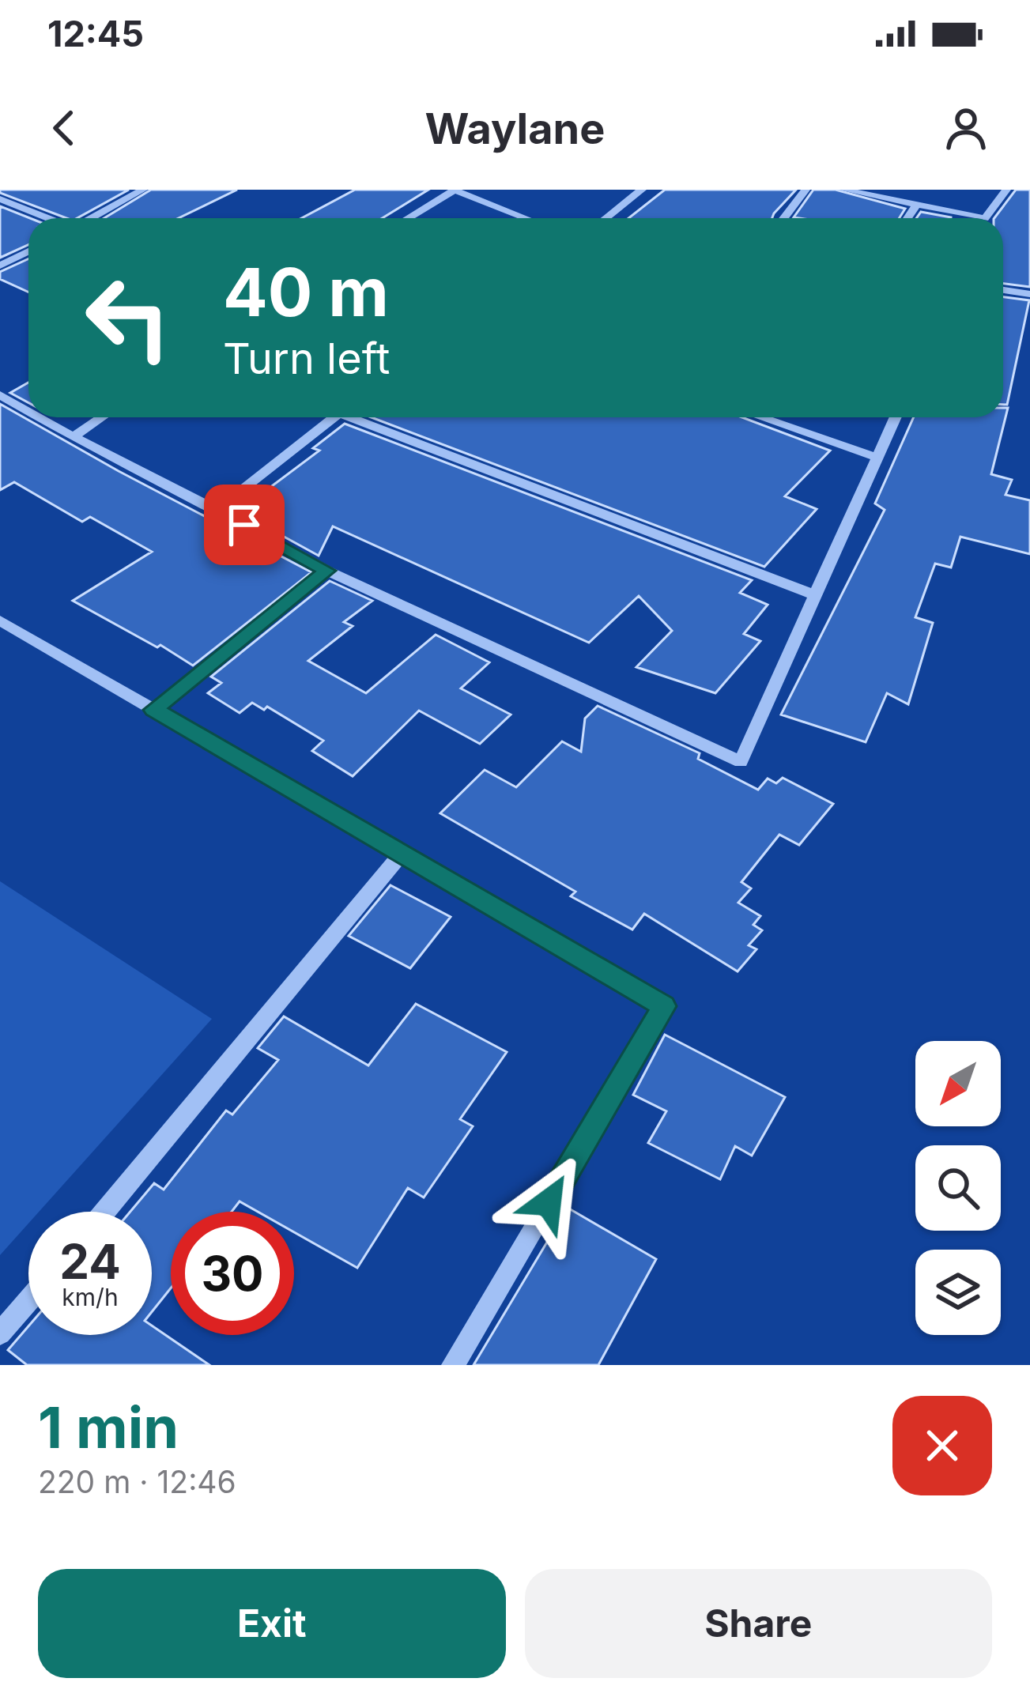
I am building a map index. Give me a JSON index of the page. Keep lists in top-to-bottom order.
{
  "north": "bottom left",
  "page": {
    "status": "12:45",
    "header": "Waylane",
    "turn": ["40 m", "Turn left"],
    "speed": "24 km/h",
    "limit": "30",
    "heading": ["1 min", "220 m · 12:46"],
    "buttons": ["Exit", "Share"]
  }
}
